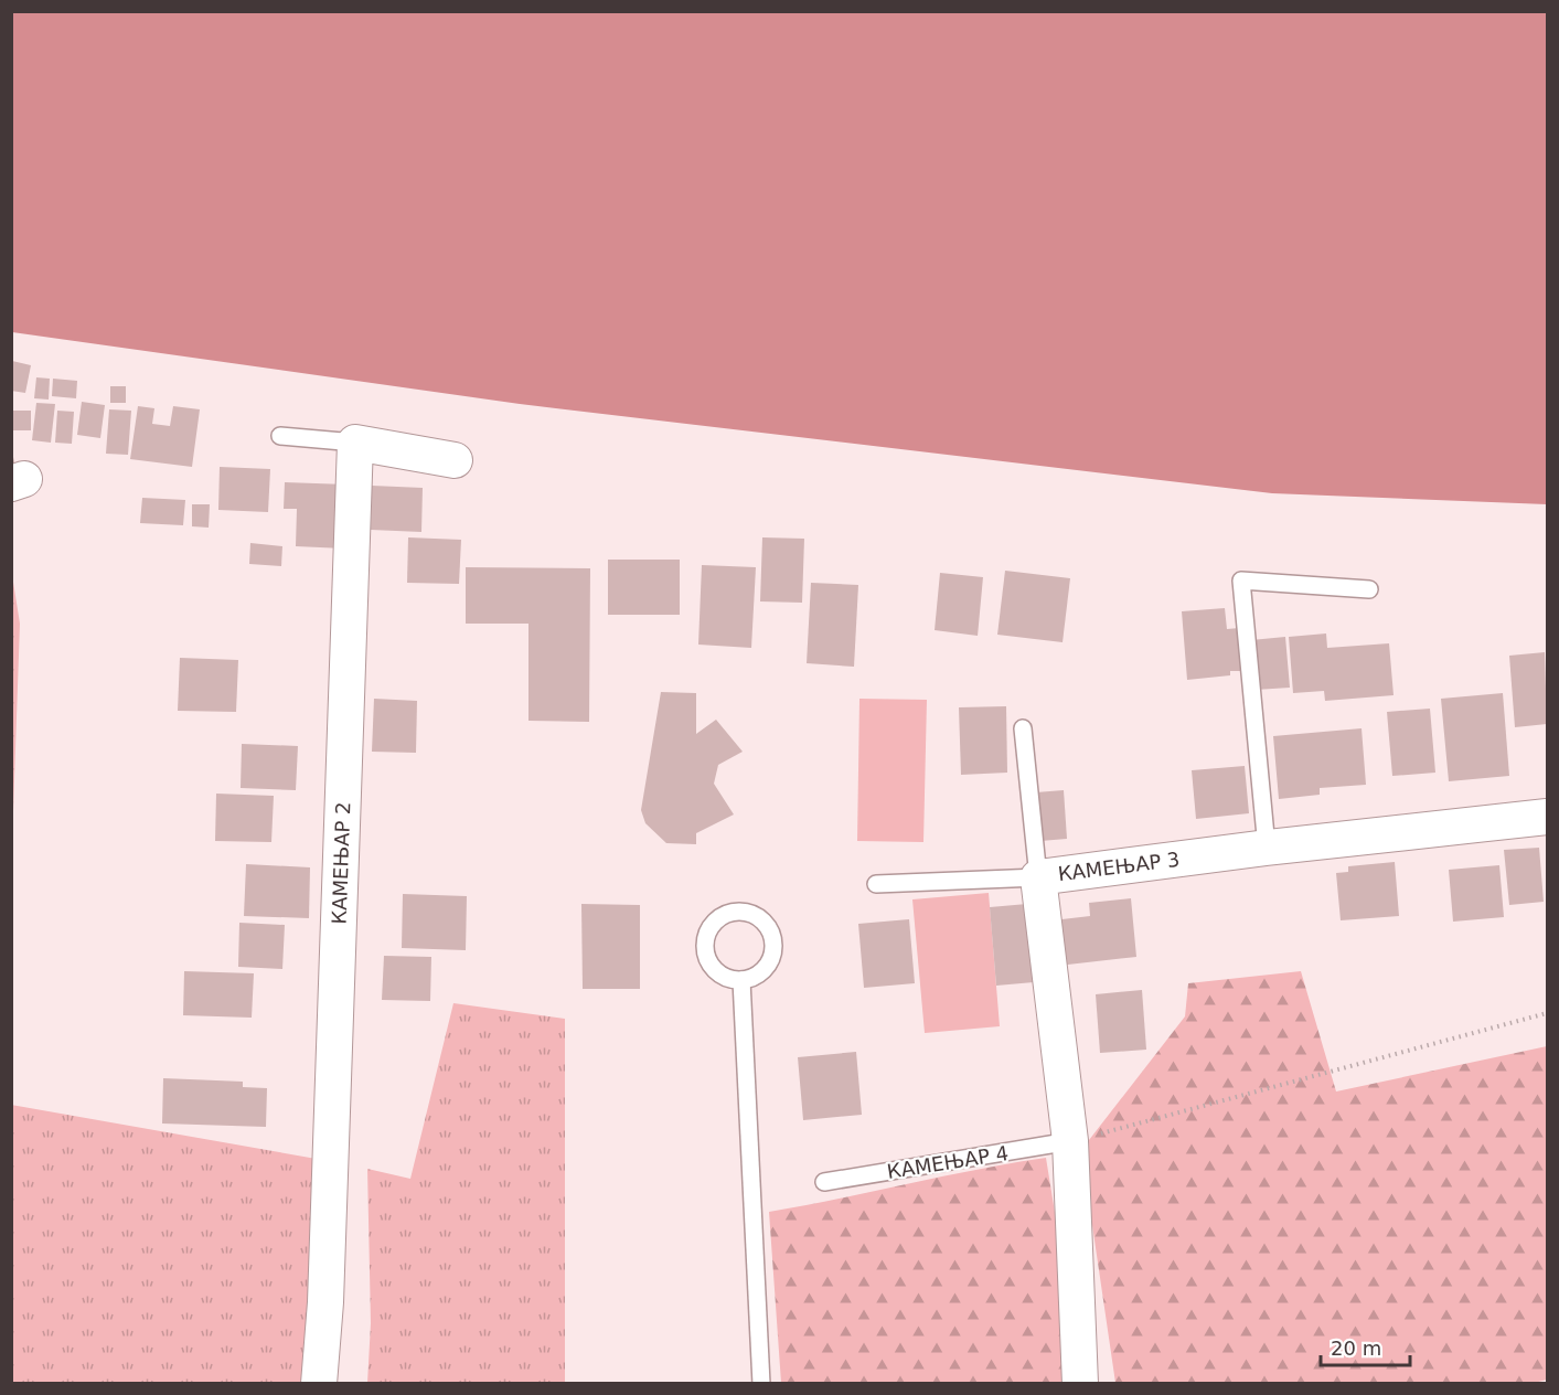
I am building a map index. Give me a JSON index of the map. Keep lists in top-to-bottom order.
{
  "streets": {
    "street": ["КАМЕЊАР 2", "КАМЕЊАР 3"],
    "lane": ["КАМЕЊАР 4"]
  },
  "crossings": [
    ["КАМЕЊАР 3", "КАМЕЊАР 4"]
  ],
  "scale_bar": "20 m"
}
